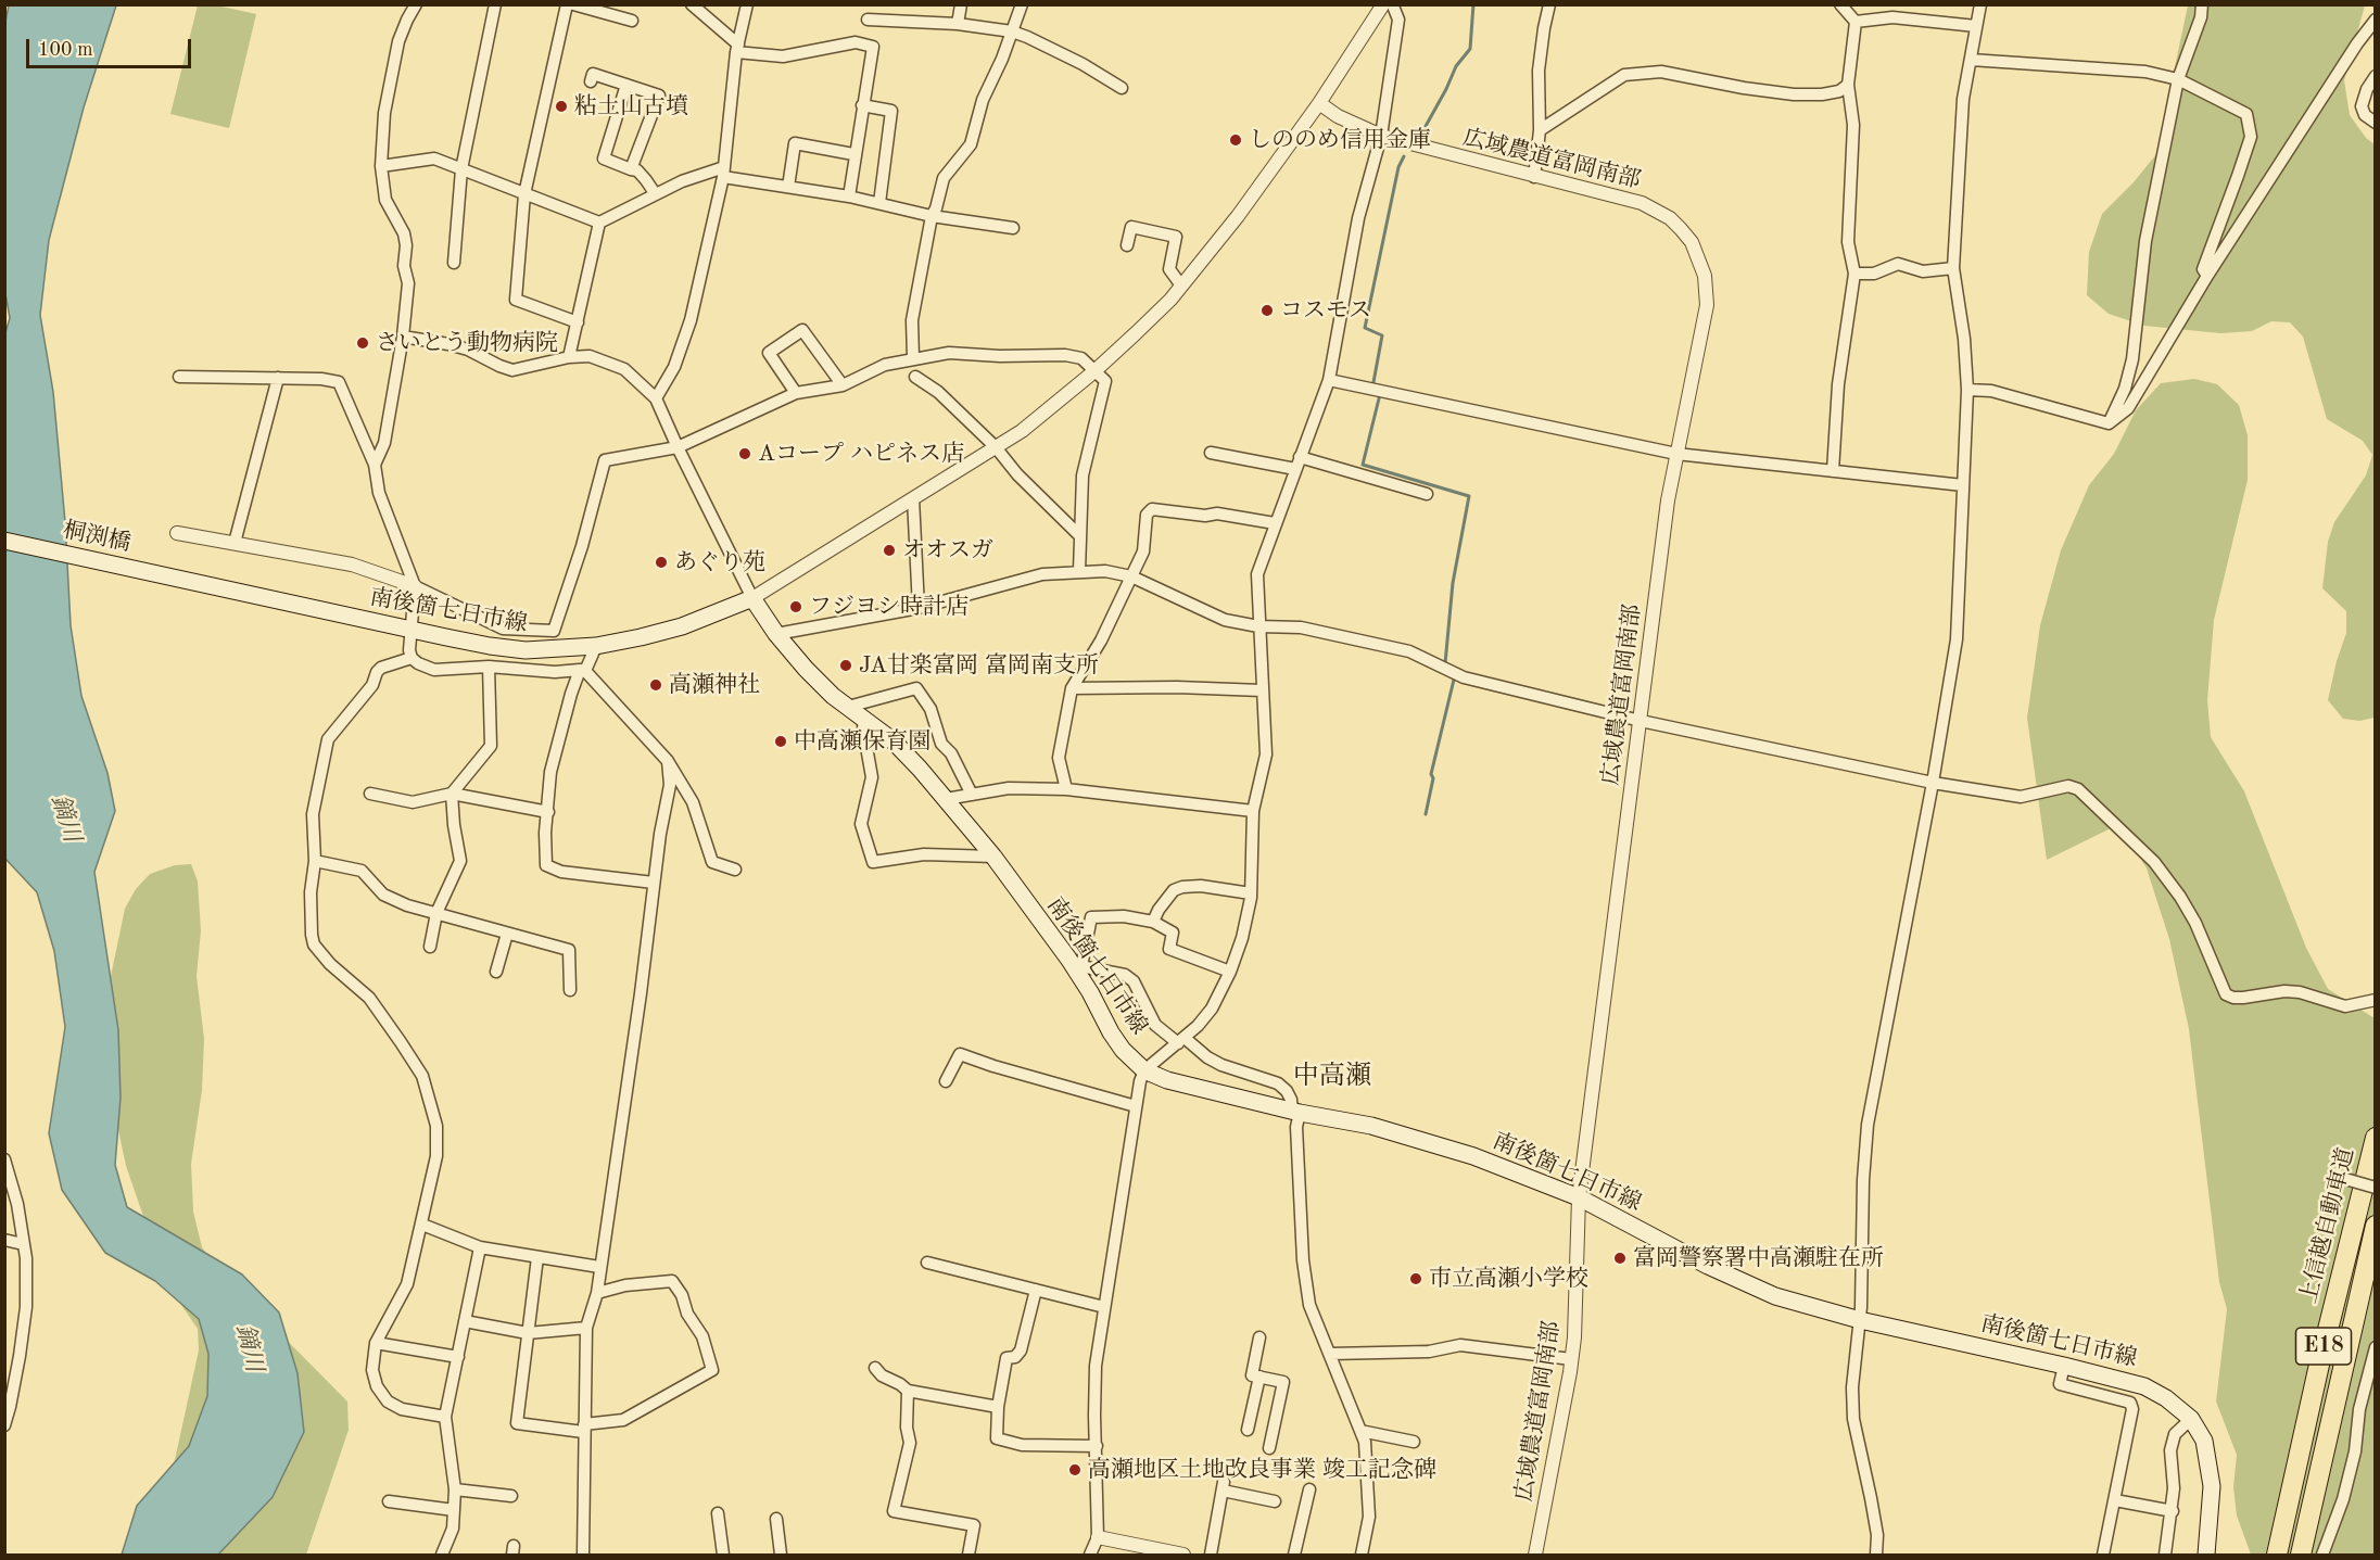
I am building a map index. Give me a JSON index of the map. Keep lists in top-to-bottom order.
{
  "streets": {
    "highway": ["上信越自動車道", "E18"],
    "main road": ["桐渕橋", "南後箇七日市線"],
    "street": ["広域農道富岡南部"]
  },
  "crossings": [
    ["広域農道富岡南部", "南後箇七日市線"],
    ["桐渕橋", "南後箇七日市線"]
  ],
  "districts": ["中高瀬"],
  "water": ["鏑川"],
  "places": [
    "粘土山古墳",
    "しののめ信用金庫",
    "コスモス",
    "さいとう動物病院",
    "Aコープ ハピネス店",
    "オオスガ",
    "あぐり苑",
    "フジヨシ時計店",
    "JA甘楽富岡 富岡南支所",
    "高瀬神社",
    "中高瀬保育園",
    "富岡警察署中高瀬駐在所",
    "市立高瀬小学校",
    "高瀬地区土地改良事業 竣工記念碑"
  ],
  "scale_bar": "100 m"
}
